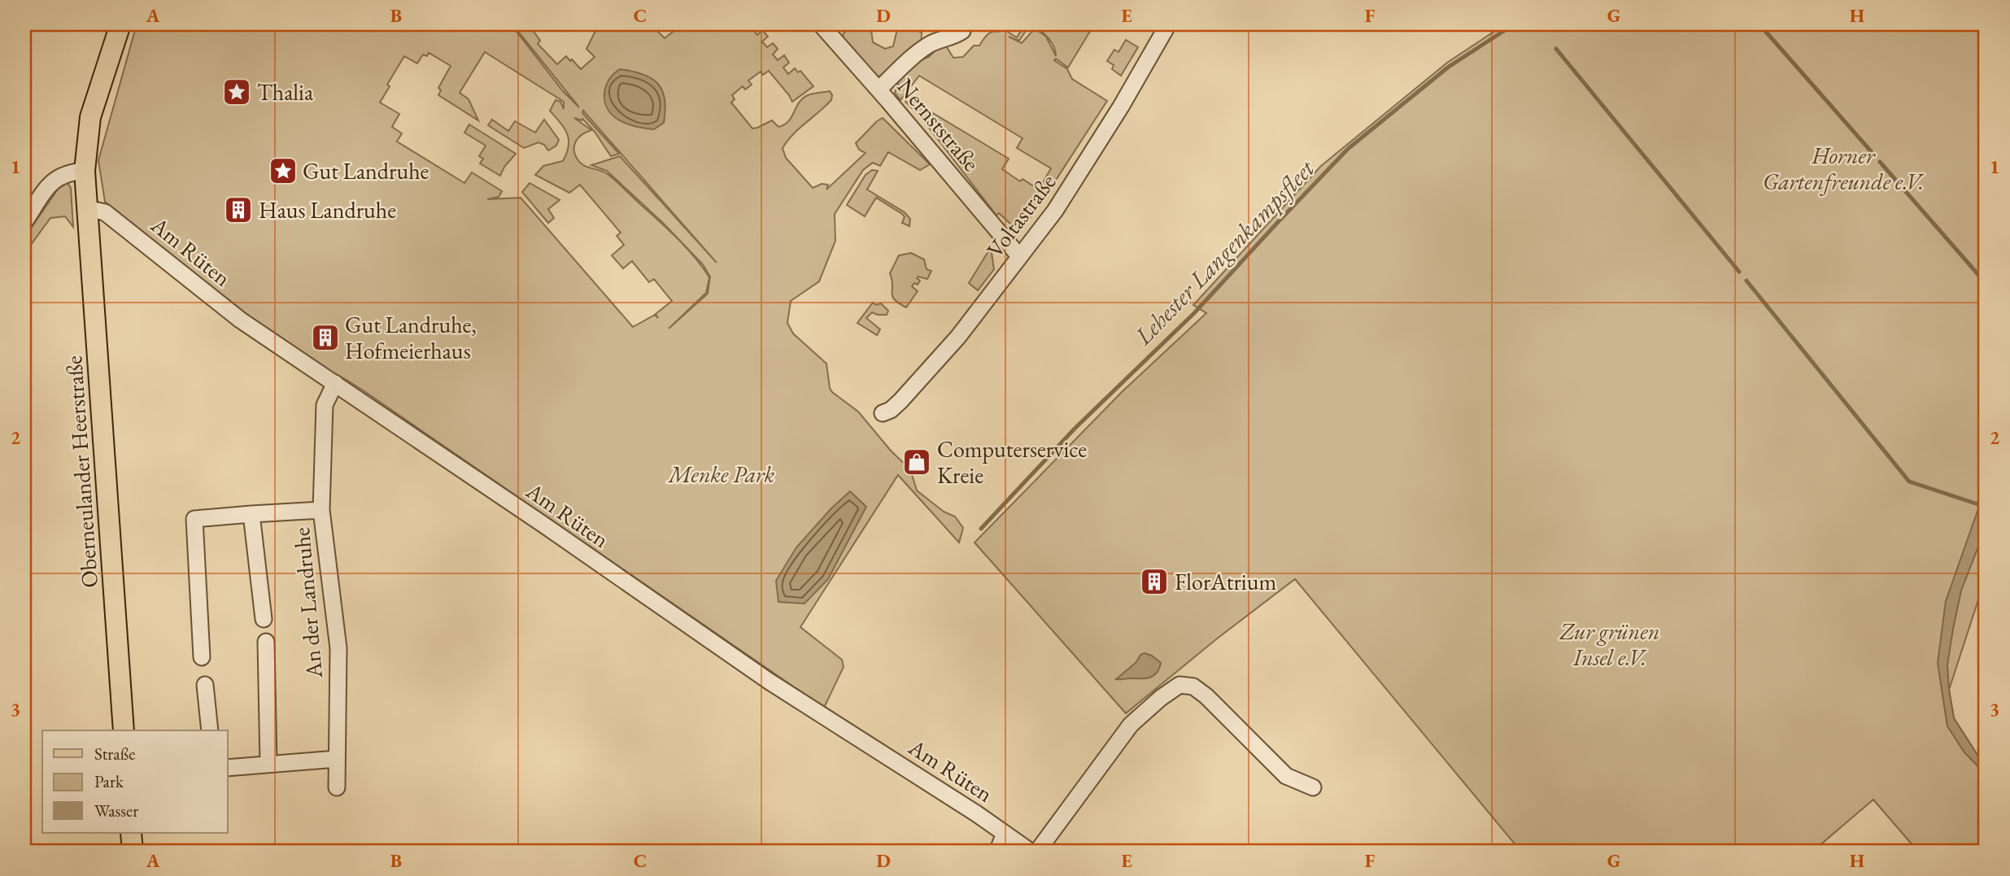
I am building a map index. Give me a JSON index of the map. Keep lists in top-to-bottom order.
{
  "streets": {
    "main road": ["Oberneulander Heerstraße"],
    "street": [
      "Nernststraße",
      "Voltastraße",
      "Am Rüten",
      "An der Landruhe"
    ]
  },
  "crossings": [
    ["Nernststraße", "Voltastraße"],
    ["Am Rüten", "Oberneulander Heerstraße"],
    ["Am Rüten", "An der Landruhe"]
  ],
  "water": ["Lehester Langenkampsfleet"],
  "parks": ["Horner Gartenfreunde e.V.", "Menke Park", "Zur grünen Insel e.V."],
  "places": {
    "place": ["Thalia", "Gut Landruhe"],
    "building": ["Haus Landruhe", "Gut Landruhe, Hofmeierhaus", "FlorAtrium"],
    "shop": ["Computerservice Kreie"]
  },
  "legend": ["Straße", "Park", "Wasser"],
  "grid": {
    "columns": [
      "A",
      "B",
      "C",
      "D",
      "E",
      "F",
      "G",
      "H"
    ],
    "rows": ["1", "2", "3"]
  }
}
